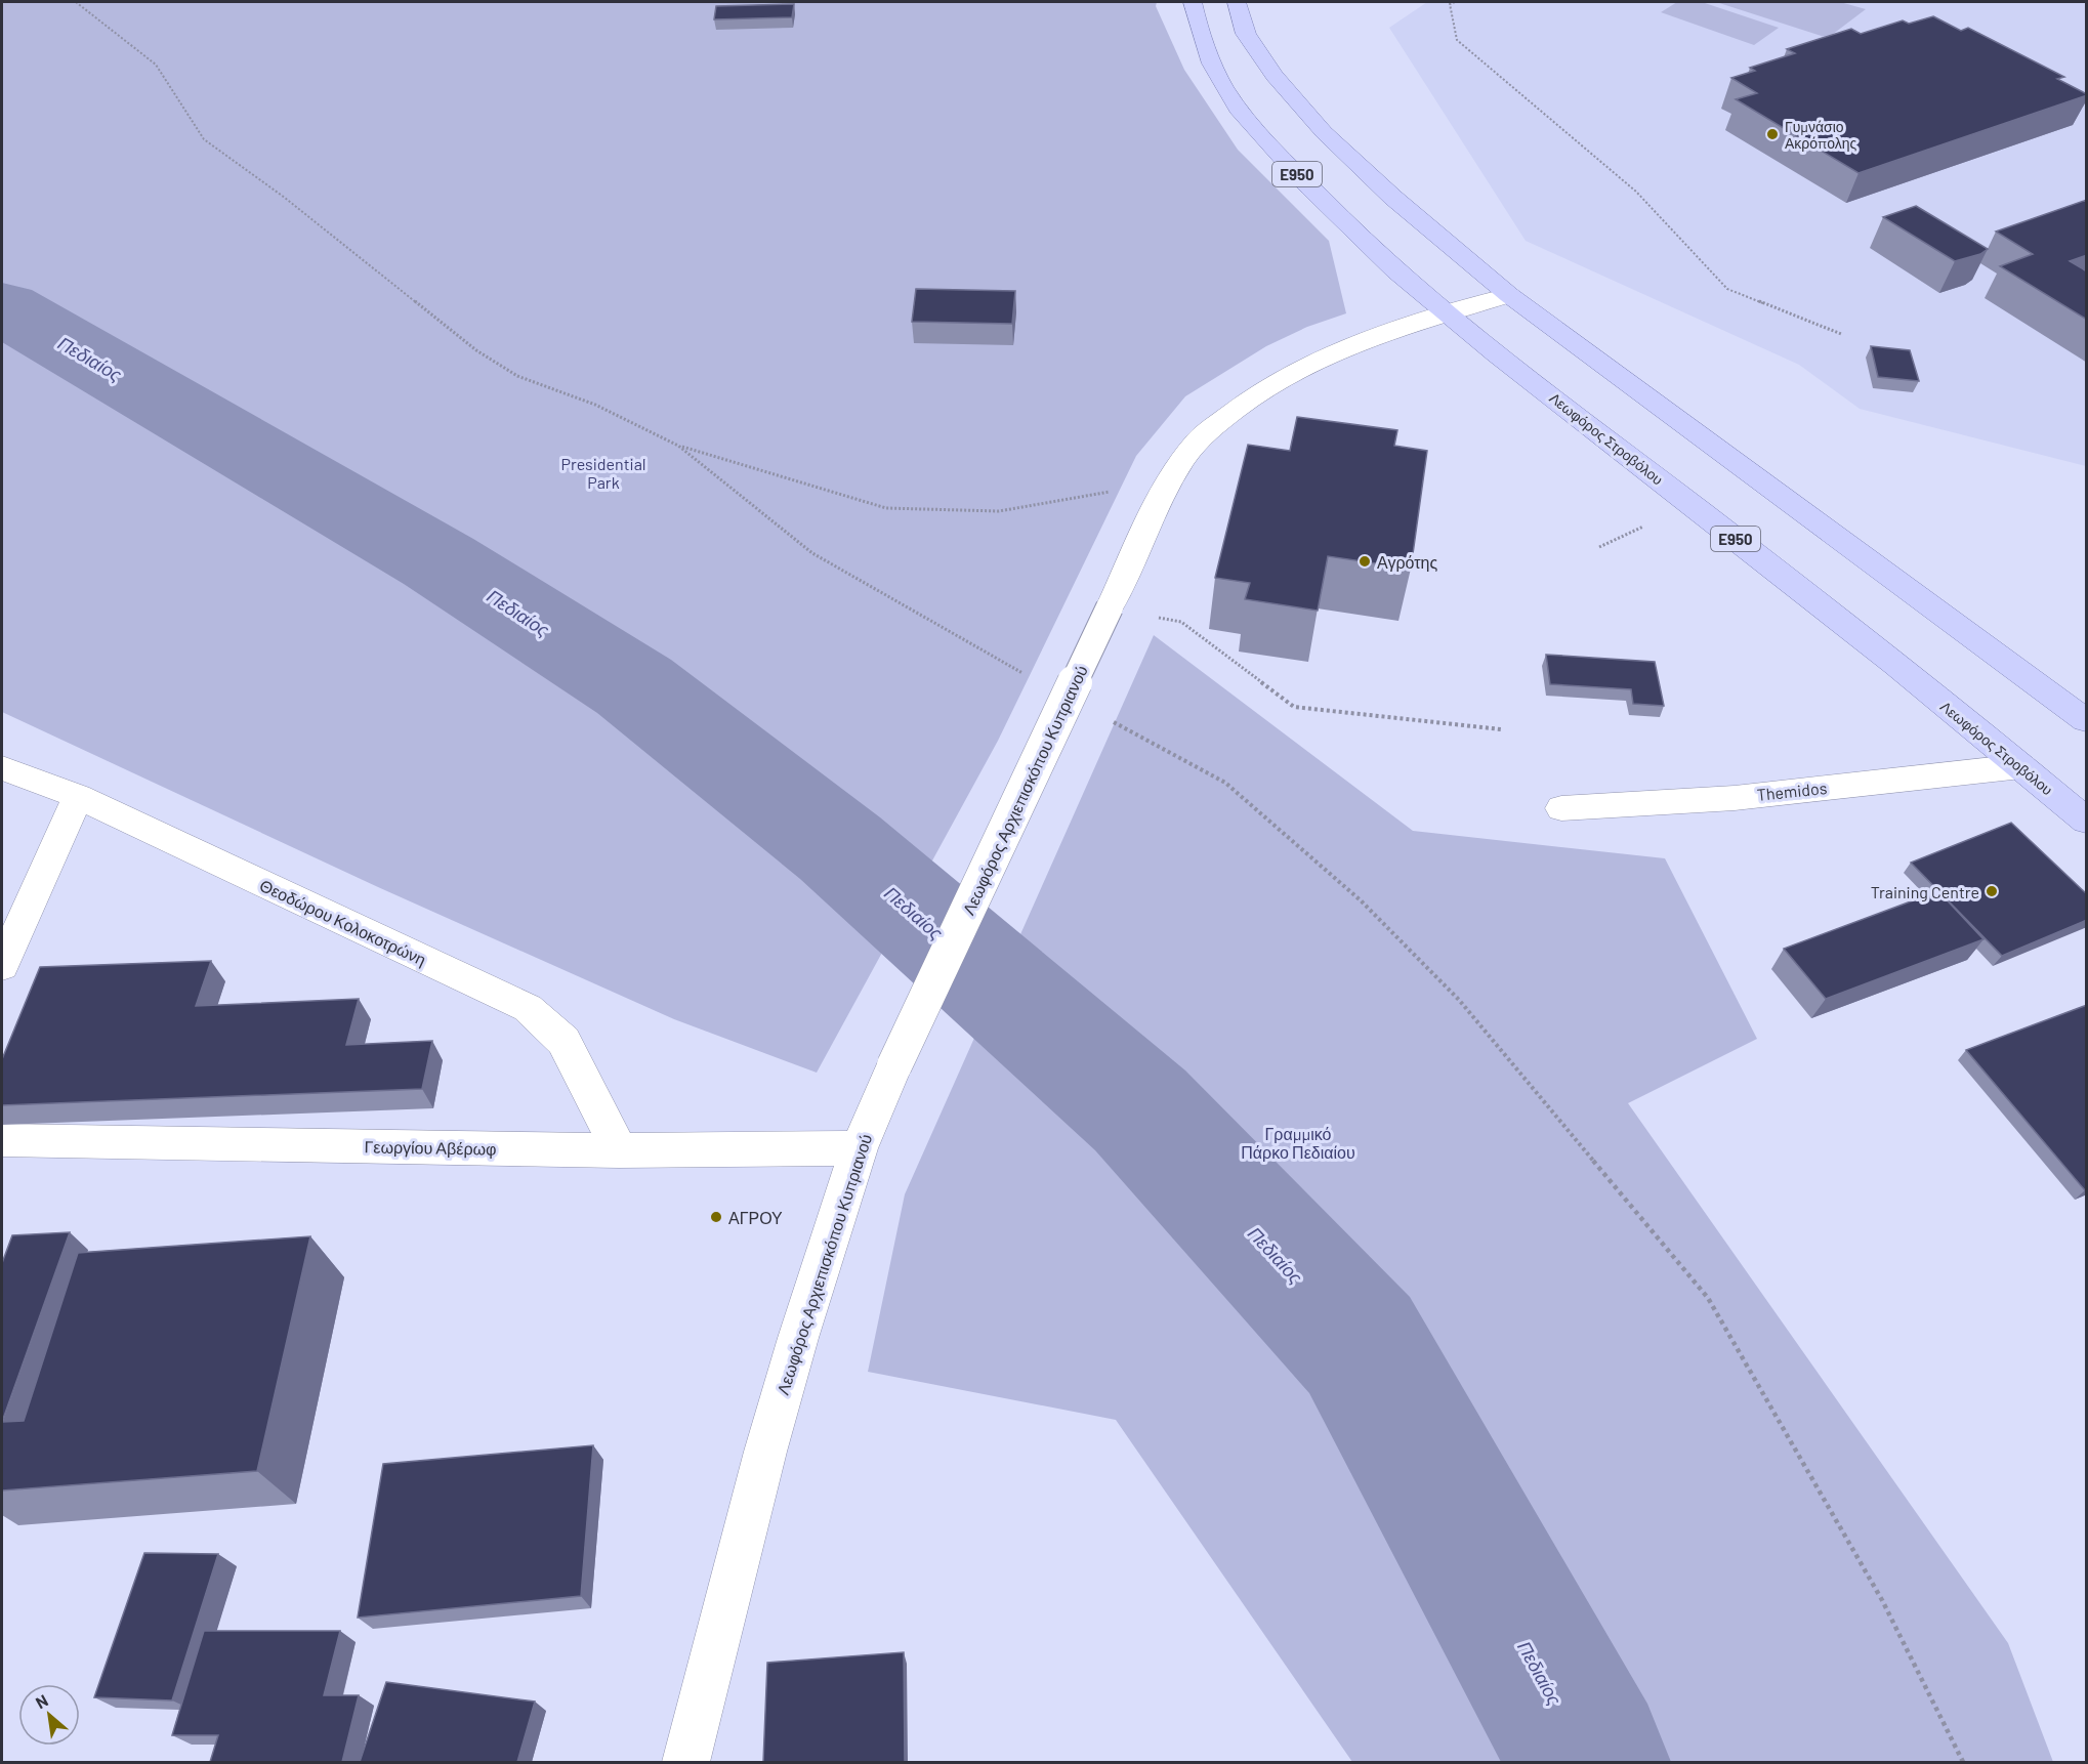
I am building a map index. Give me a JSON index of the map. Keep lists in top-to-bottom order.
{
  "streets": {
    "main road": ["E950", "Λεωφόρος Στροβόλου"],
    "street": [
      "Λεωφόρος Αρχιεπισκόπου Κυπριανού",
      "Themidos",
      "Θεοδώρου Κολοκοτρώνη",
      "Γεωργίου Αβέρωφ"
    ]
  },
  "crossings": [
    ["E950", "Λεωφόρος Αρχιεπισκόπου Κυπριανού"],
    ["Λεωφόρος Στροβόλου", "Λεωφόρος Αρχιεπισκόπου Κυπριανού"],
    ["Λεωφόρος Στροβόλου", "Themidos"],
    ["Λεωφόρος Αρχιεπισκόπου Κυπριανού", "Γεωργίου Αβέρωφ"],
    ["Θεοδώρου Κολοκοτρώνη", "Γεωργίου Αβέρωφ"]
  ],
  "water": ["Πεδιαίος"],
  "parks": ["Presidential Park", "Γραμμικό Πάρκο Πεδιαίου"],
  "places": [
    "Γυμνάσιο Ακρόπολης",
    "Αγρότης",
    "Training Centre",
    "ΑΓΡΟΥ"
  ],
  "north": "top left"
}
